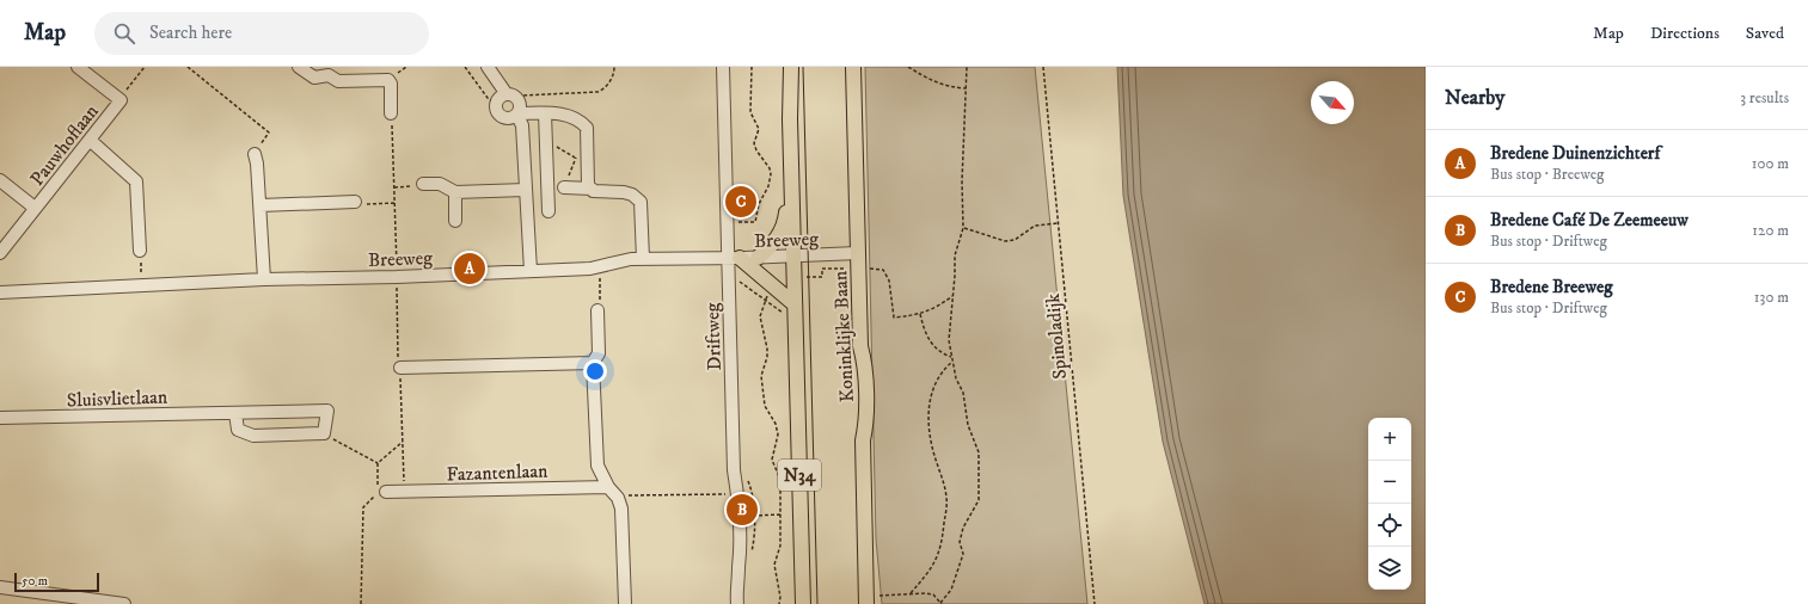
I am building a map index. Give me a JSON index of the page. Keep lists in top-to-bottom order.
{
  "streets": {
    "main road": ["Koninklijke Baan", "N34"],
    "street": [
      "Pauwhoflaan",
      "Breeweg",
      "Driftweg",
      "Sluisvlietlaan",
      "Fazantenlaan"
    ],
    "path": ["Spinoladijk"]
  },
  "crossings": [
    ["Breeweg", "Driftweg"],
    ["Breeweg", "Koninklijke Baan"],
    ["Breeweg", "N34"]
  ],
  "scale_bar": "50 m",
  "north": "bottom right",
  "page": {
    "header": "Map",
    "search": "Search here",
    "nav": ["Map", "Directions", "Saved"],
    "heading": ["Nearby", "3 results"],
    "list": [
      {
        "mark": "A",
        "name": "Bredene Duinenzichterf",
        "note": "Bus stop · Breeweg",
        "value": "100 m"
      },
      {
        "mark": "B",
        "name": "Bredene Café De Zeemeeuw",
        "note": "Bus stop · Driftweg",
        "value": "120 m"
      },
      {
        "mark": "C",
        "name": "Bredene Breeweg",
        "note": "Bus stop · Driftweg",
        "value": "130 m"
      }
    ],
    "pins": ["C", "A", "B"],
    "map_buttons": ["+", "−"],
    "scale": "50 m"
  }
}
